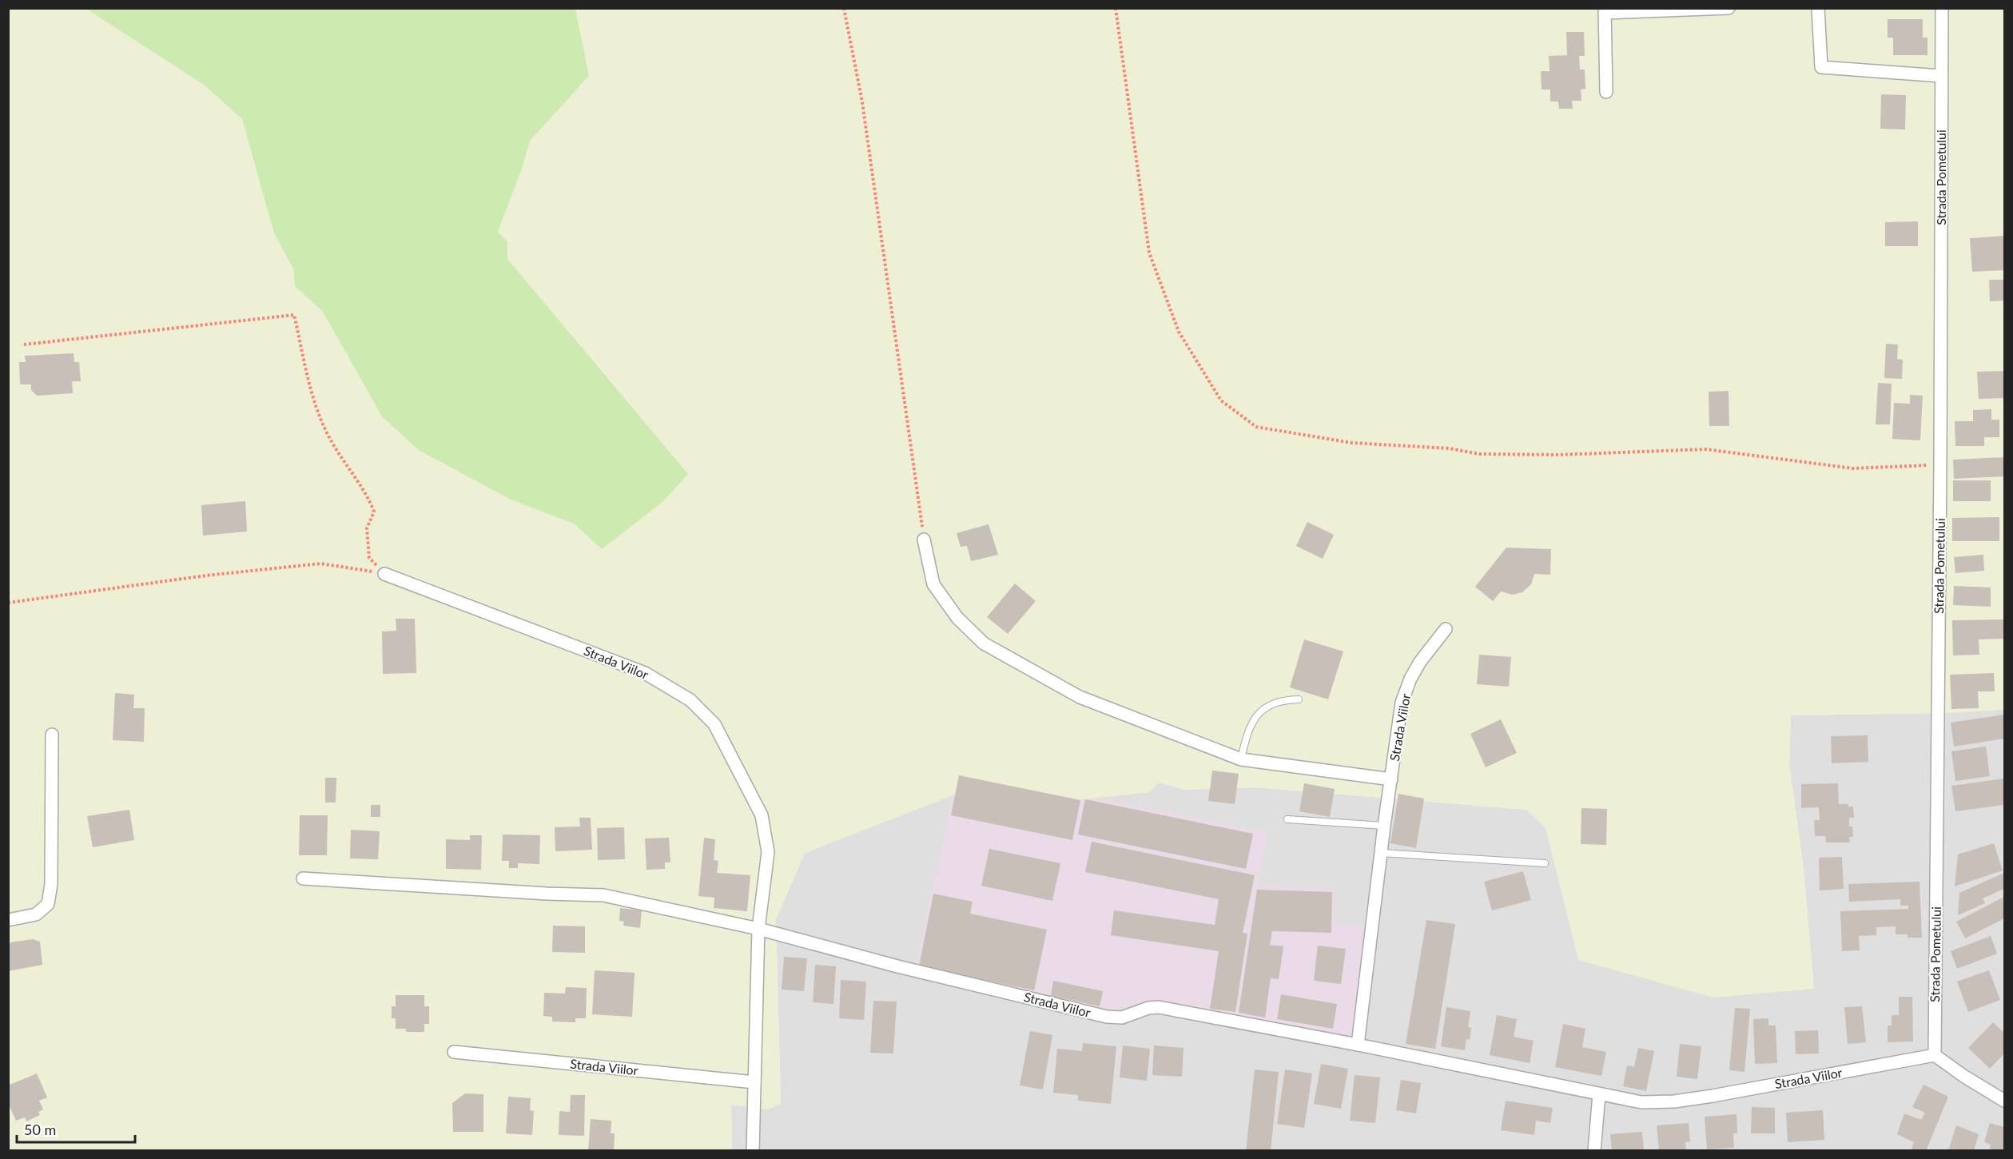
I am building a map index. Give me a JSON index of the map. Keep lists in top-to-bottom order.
{
  "streets": {
    "street": ["Strada Pometului", "Strada Viilor"]
  },
  "crossings": [
    ["Strada Pometului", "Strada Viilor"]
  ],
  "scale_bar": "50 m"
}
